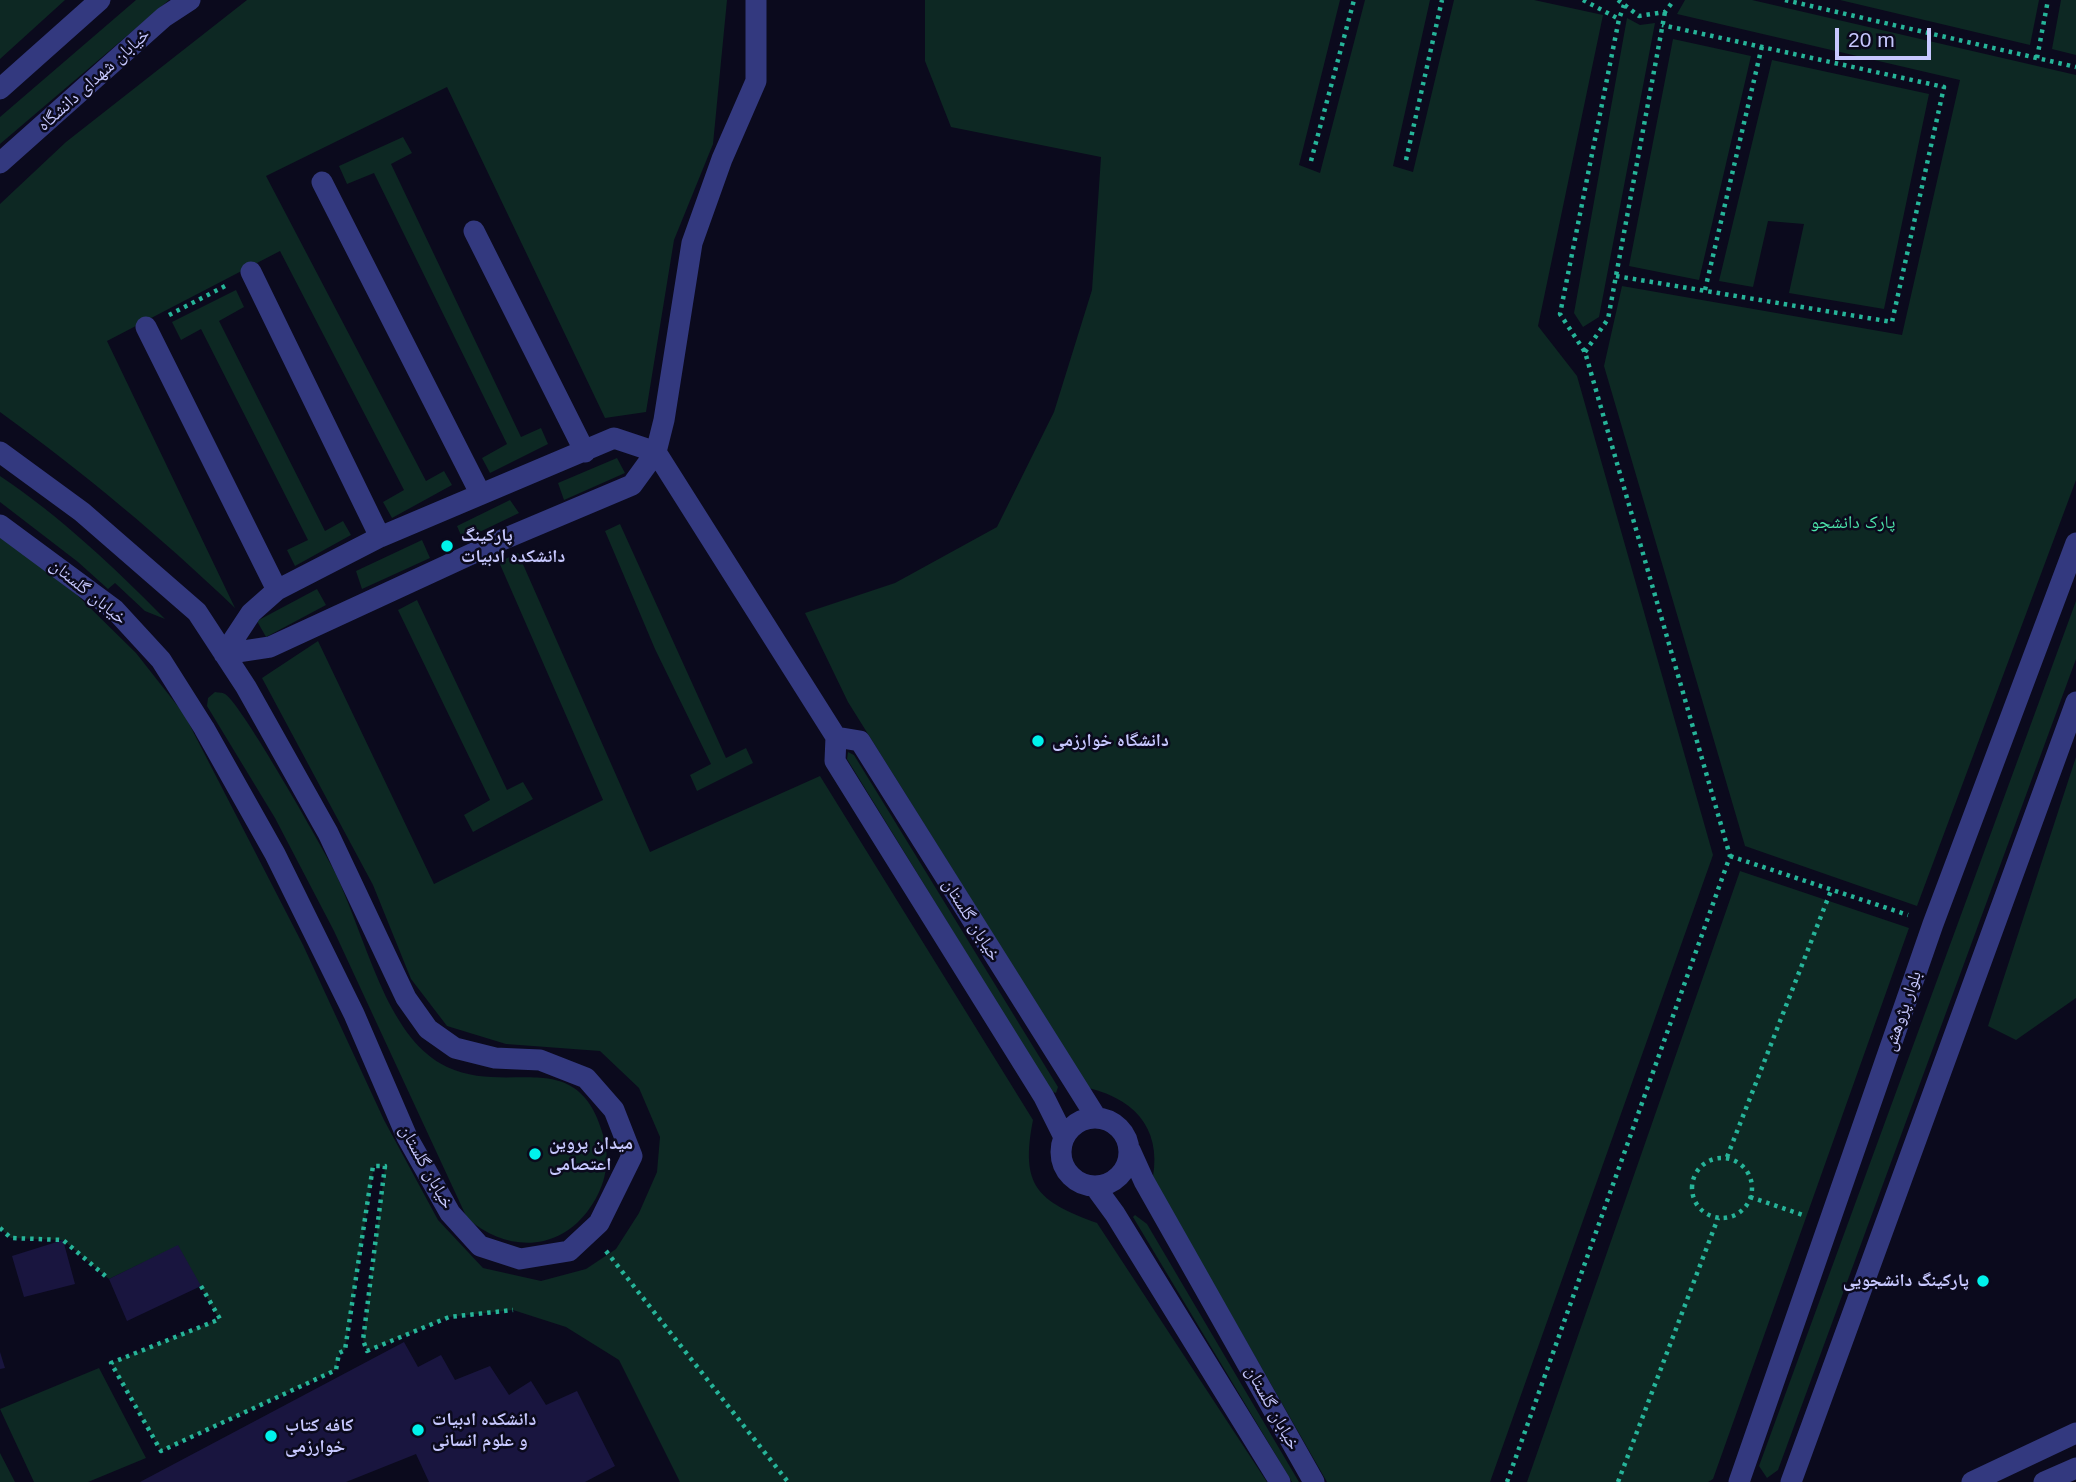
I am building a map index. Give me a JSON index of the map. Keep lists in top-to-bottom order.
{
  "streets": {
    "lane": ["خیابان شهدای دانشگاه", "خیابان گلستان", "بلوار پژوهش"]
  },
  "parks": ["پارک دانشجو"],
  "places": [
    "پارکینگ دانشکده ادبیات",
    "دانشگاه خوارزمی",
    "میدان پروین اعتصامی",
    "پارکینگ دانشجویی",
    "دانشکده ادبیات و علوم انسانی",
    "کافه کتاب خوارزمی"
  ],
  "scale_bar": "20 m"
}
